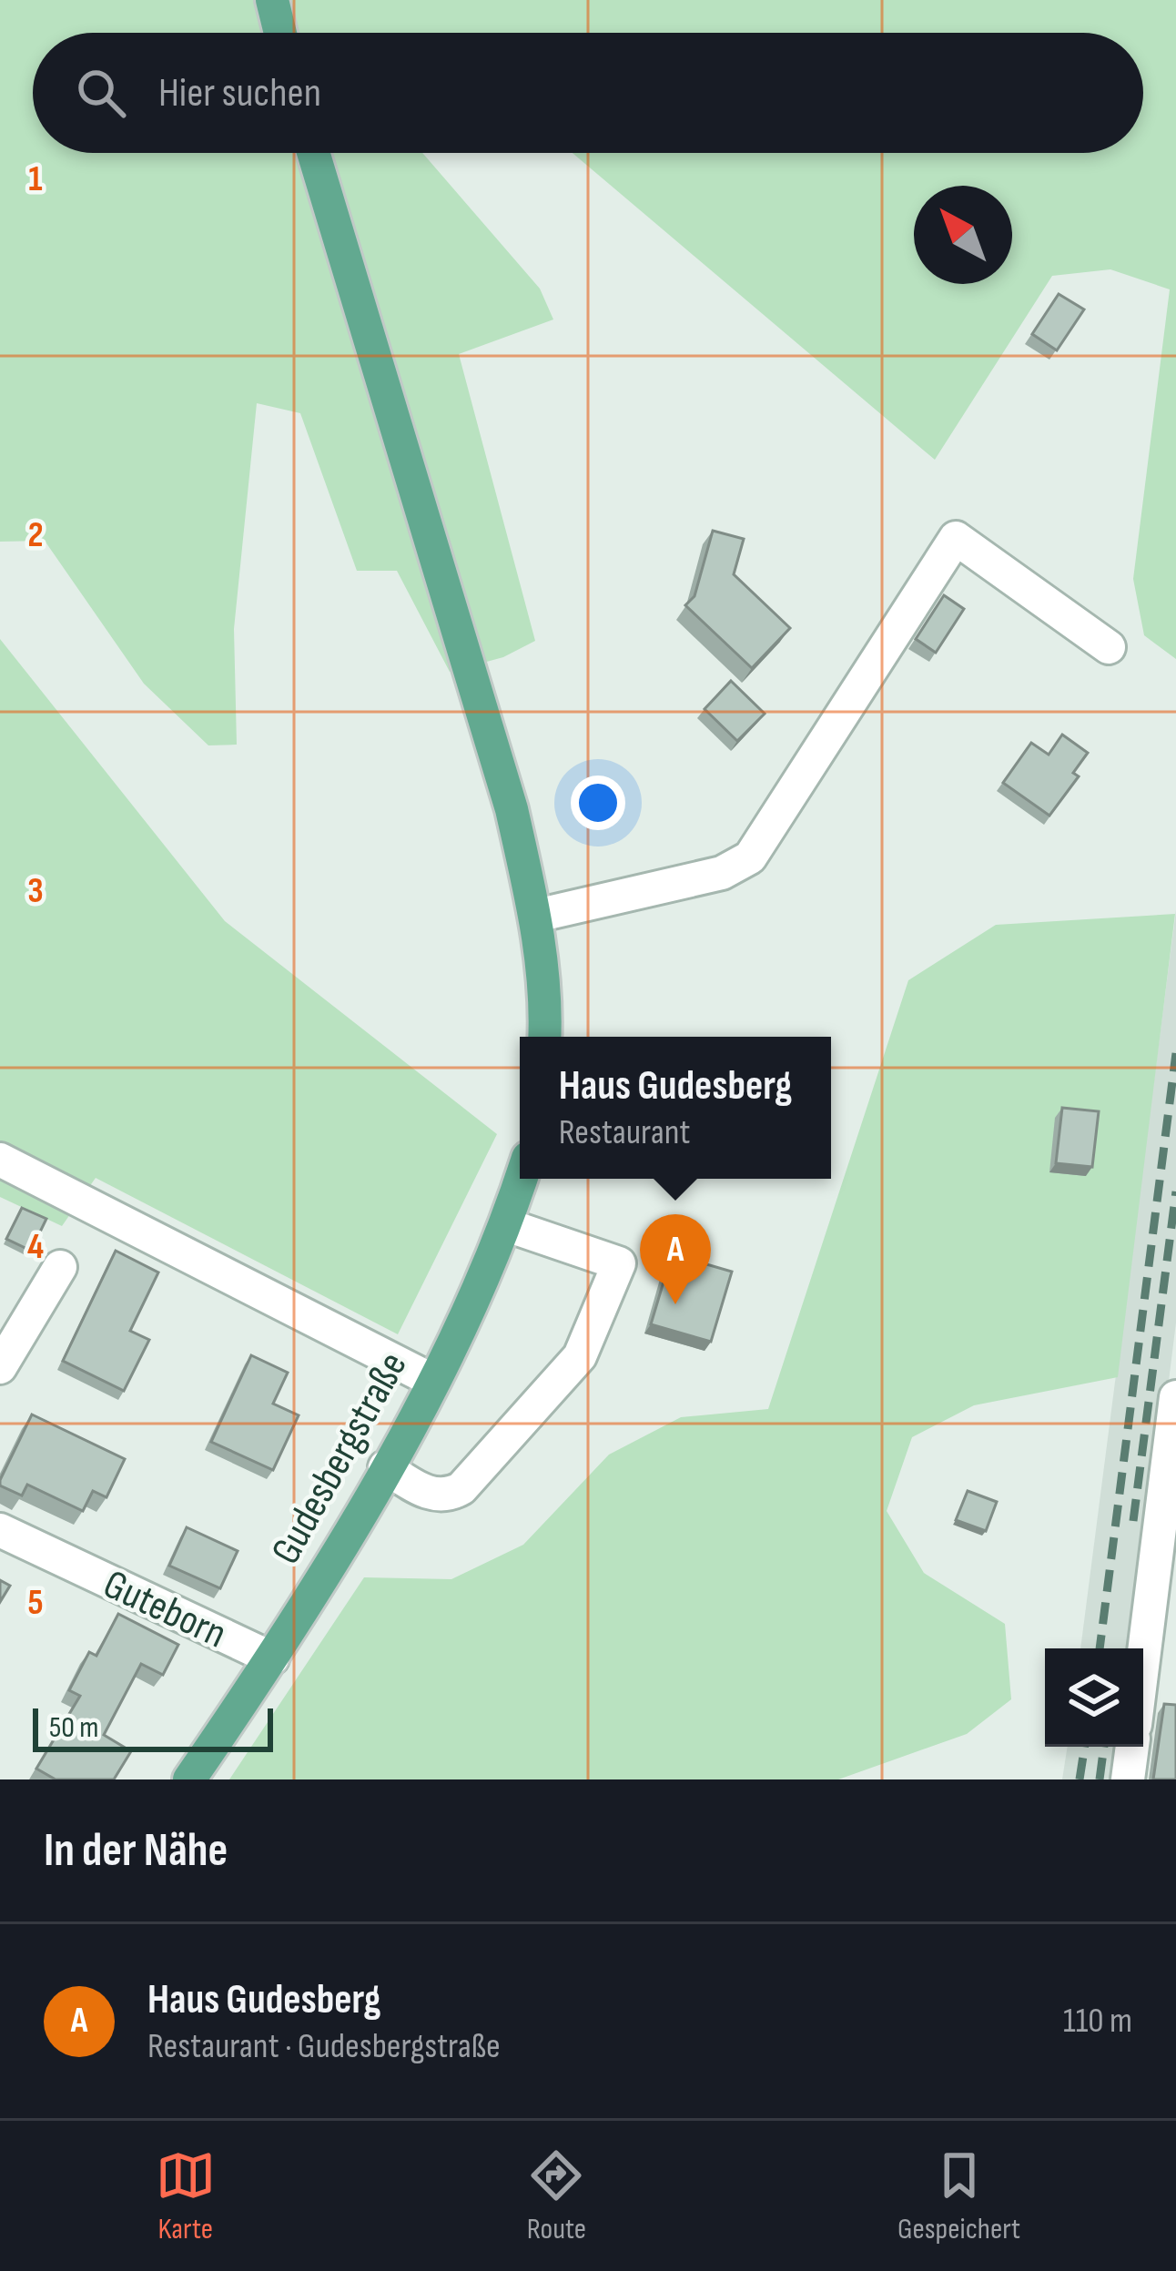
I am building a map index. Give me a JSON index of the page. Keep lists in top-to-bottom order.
{
  "streets": {
    "main road": ["Gudesbergstraße"],
    "street": ["Guteborn"]
  },
  "crossings": [
    ["Gudesbergstraße", "Guteborn"]
  ],
  "scale_bar": "50 m",
  "north": "top left",
  "page": {
    "search": "Hier suchen",
    "popup": ["Haus Gudesberg", "Restaurant"],
    "pins": "A",
    "scale": "50 m",
    "heading": "In der Nähe",
    "list": [
      {
        "mark": "A",
        "name": "Haus Gudesberg",
        "note": "Restaurant · Gudesbergstraße",
        "value": "110 m"
      }
    ],
    "nav": ["Karte", "Route", "Gespeichert"]
  },
  "grid": {
    "rows": [
      "1",
      "2",
      "3",
      "4",
      "5"
    ]
  }
}
